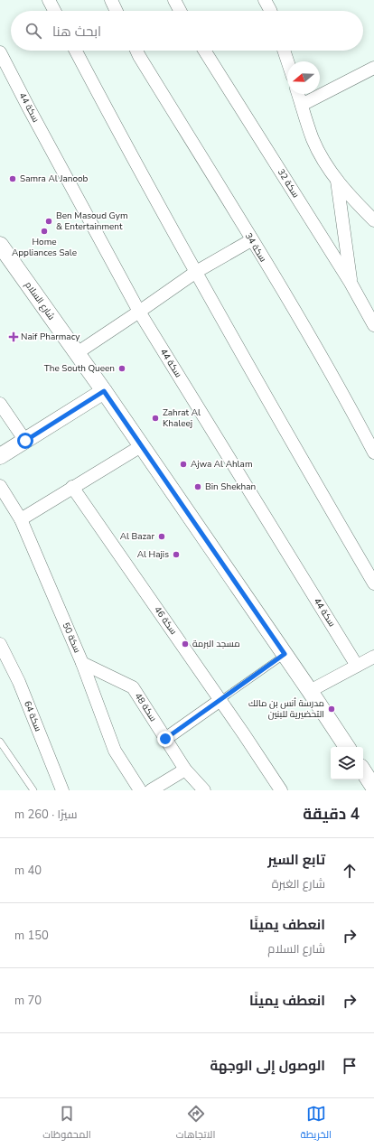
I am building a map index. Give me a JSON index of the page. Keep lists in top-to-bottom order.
{
  "streets": {
    "street": [
      "سكة 44",
      "سكة 32",
      "سكة 34",
      "شارع السلام",
      "سكة 46",
      "سكة 50",
      "سكة 48",
      "سكة 64"
    ]
  },
  "crossings": [
    ["سكة 50", "سكة 48"]
  ],
  "places": {
    "other": [
      "Samra Al Janoob",
      "Ben Masoud Gym & Entertainment",
      "Home Appliances Sale",
      "The South Queen",
      "Zahrat Al Khaleej",
      "Ajwa Al Ahlam",
      "Bin Shekhan",
      "Al Bazar",
      "Al Hajis",
      "مسجد البرمة",
      "مدرسة أنس بن مالك التحضيرية للبنين"
    ],
    "health": ["Naif Pharmacy"]
  },
  "north": "left",
  "page": {
    "search": "ابحث هنا",
    "heading": ["4 دقيقة", "سيرًا · 260 m"],
    "list": [
      ["تابع السير", "شارع الغبرة", "40 m"],
      ["انعطف يمينًا", "شارع السلام", "150 m"],
      ["انعطف يمينًا", "70 m"],
      "الوصول إلى الوجهة"
    ],
    "nav": ["الخريطة", "الاتجاهات", "المحفوظات"]
  }
}
